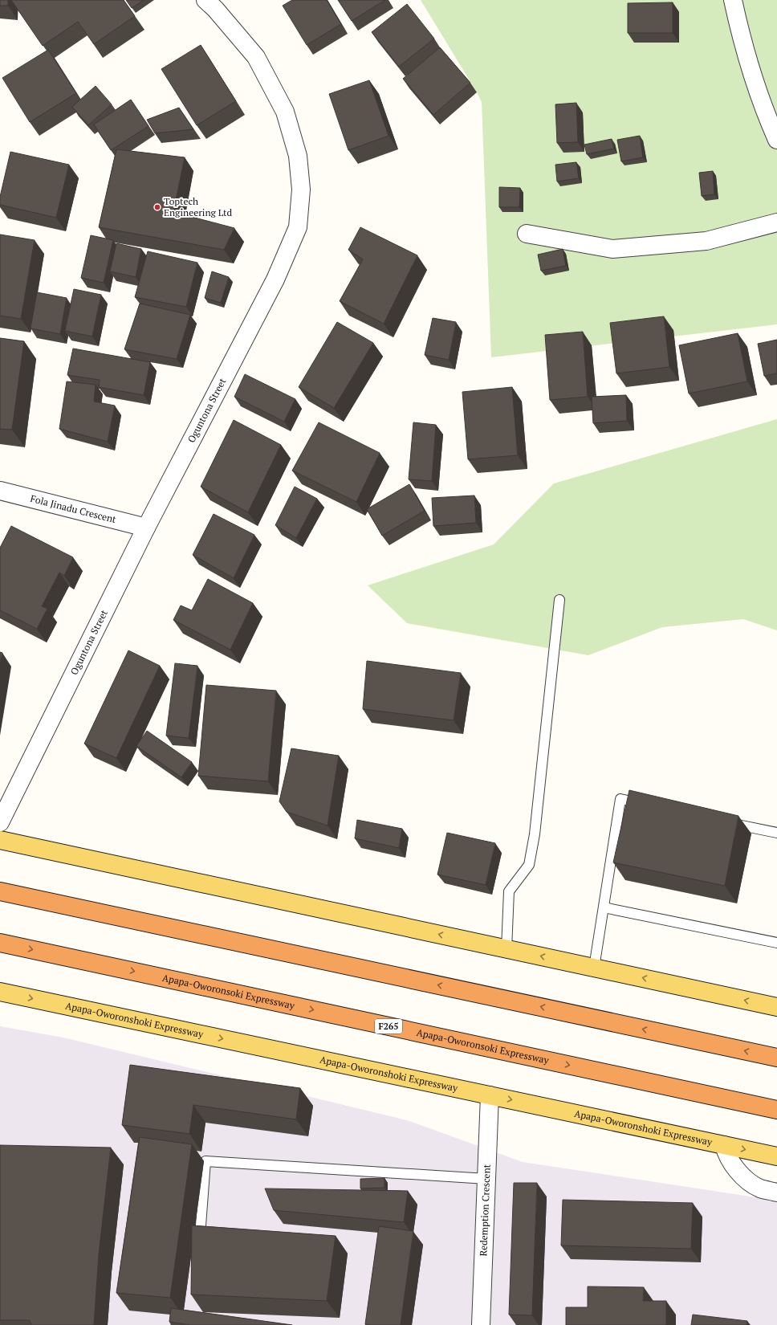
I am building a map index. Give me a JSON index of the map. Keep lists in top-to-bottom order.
{
  "streets": {
    "highway": ["Apapa-Oworonsoki Expressway", "F265"],
    "main road": ["Apapa-Oworonshoki Expressway"],
    "street": ["Oguntona Street", "Fola Jinadu Crescent", "Redemption Crescent"]
  },
  "crossings": [
    ["Oguntona Street", "Fola Jinadu Crescent"],
    ["Apapa-Oworonshoki Expressway", "Redemption Crescent"]
  ],
  "places": ["Toptech Engineering Ltd"]
}
